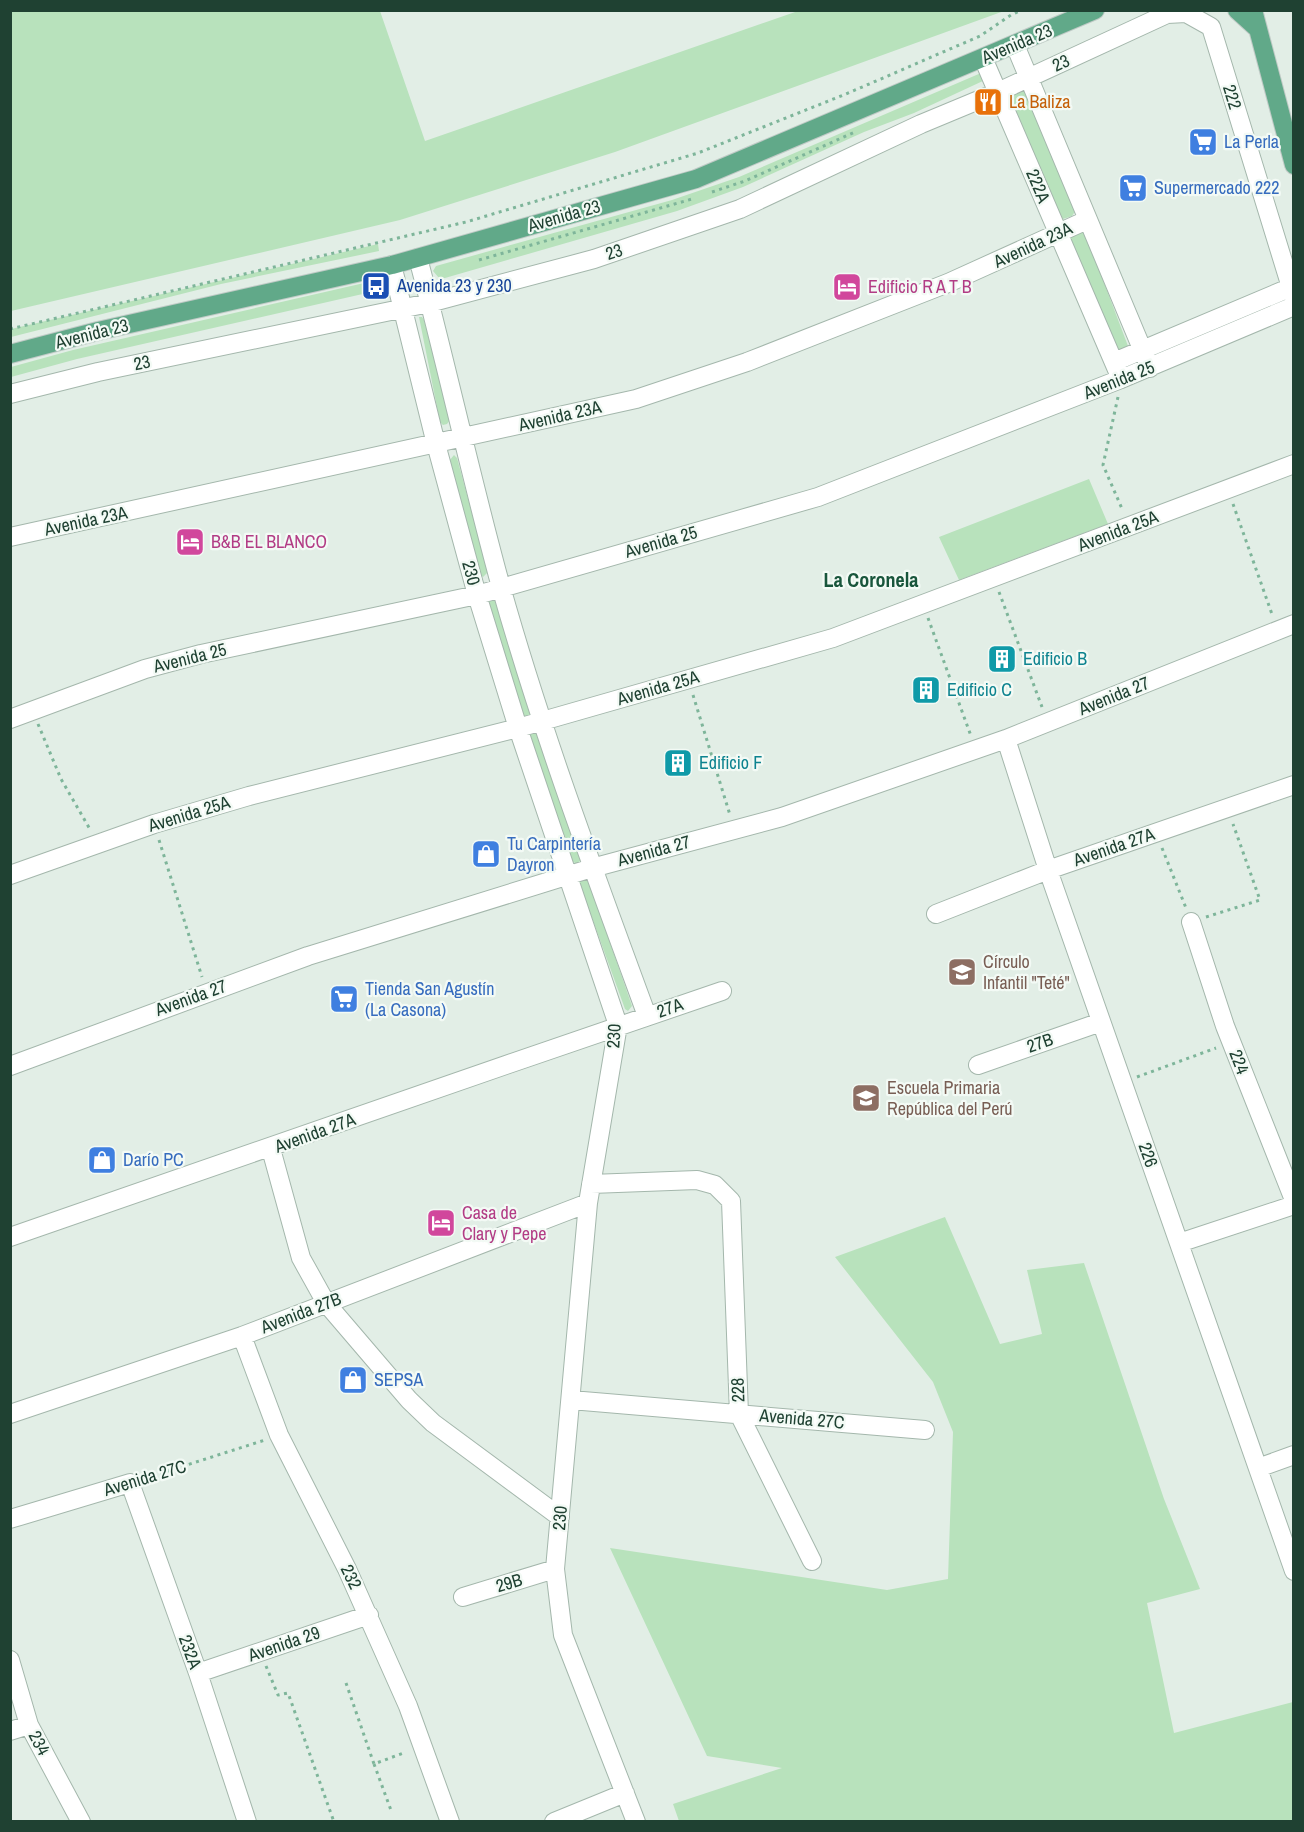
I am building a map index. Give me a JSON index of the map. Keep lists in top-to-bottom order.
{
  "streets": {
    "main road": ["Avenida 23"],
    "street": [
      "23",
      "222",
      "222A",
      "Avenida 23A",
      "Avenida 25",
      "Avenida 25A",
      "230",
      "Avenida 27",
      "Avenida 27A",
      "27A",
      "27B",
      "224",
      "226",
      "Avenida 27B",
      "228",
      "Avenida 27C",
      "232",
      "29B",
      "Avenida 29",
      "232A",
      "234"
    ]
  },
  "crossings": [
    ["Avenida 23", "222A"],
    ["Avenida 23", "230"],
    ["23", "222"],
    ["23", "222A"],
    ["23", "230"],
    ["222", "Avenida 25"],
    ["222A", "Avenida 23A"],
    ["222A", "Avenida 25"],
    ["Avenida 23A", "230"],
    ["Avenida 25", "230"],
    ["Avenida 25A", "230"],
    ["230", "Avenida 27"],
    ["230", "Avenida 27A"],
    ["230", "27A"],
    ["230", "Avenida 27B"],
    ["230", "228"],
    ["230", "Avenida 27C"],
    ["230", "29B"],
    ["Avenida 27", "226"],
    ["Avenida 27A", "27A"],
    ["Avenida 27A", "226"],
    ["27B", "226"],
    ["Avenida 27B", "232"],
    ["228", "Avenida 27C"],
    ["Avenida 27C", "232"],
    ["Avenida 27C", "232A"],
    ["232", "Avenida 29"],
    ["Avenida 29", "232A"]
  ],
  "districts": ["La Coronela"],
  "places": {
    "restaurant": ["La Baliza"],
    "supermarket": ["La Perla", "Supermercado 222", "Tienda San Agustín (La Casona)"],
    "bus stop": ["Avenida 23 y 230"],
    "hotel": ["Edificio R A T B", "B&B EL BLANCO", "Casa de Clary y Pepe"],
    "building": ["Edificio B", "Edificio C", "Edificio F"],
    "shop": ["Tu Carpintería Dayron", "Darío PC", "SEPSA"],
    "school or university": ["Círculo Infantil \"Teté\"", "Escuela Primaria República del Perú"]
  }
}
